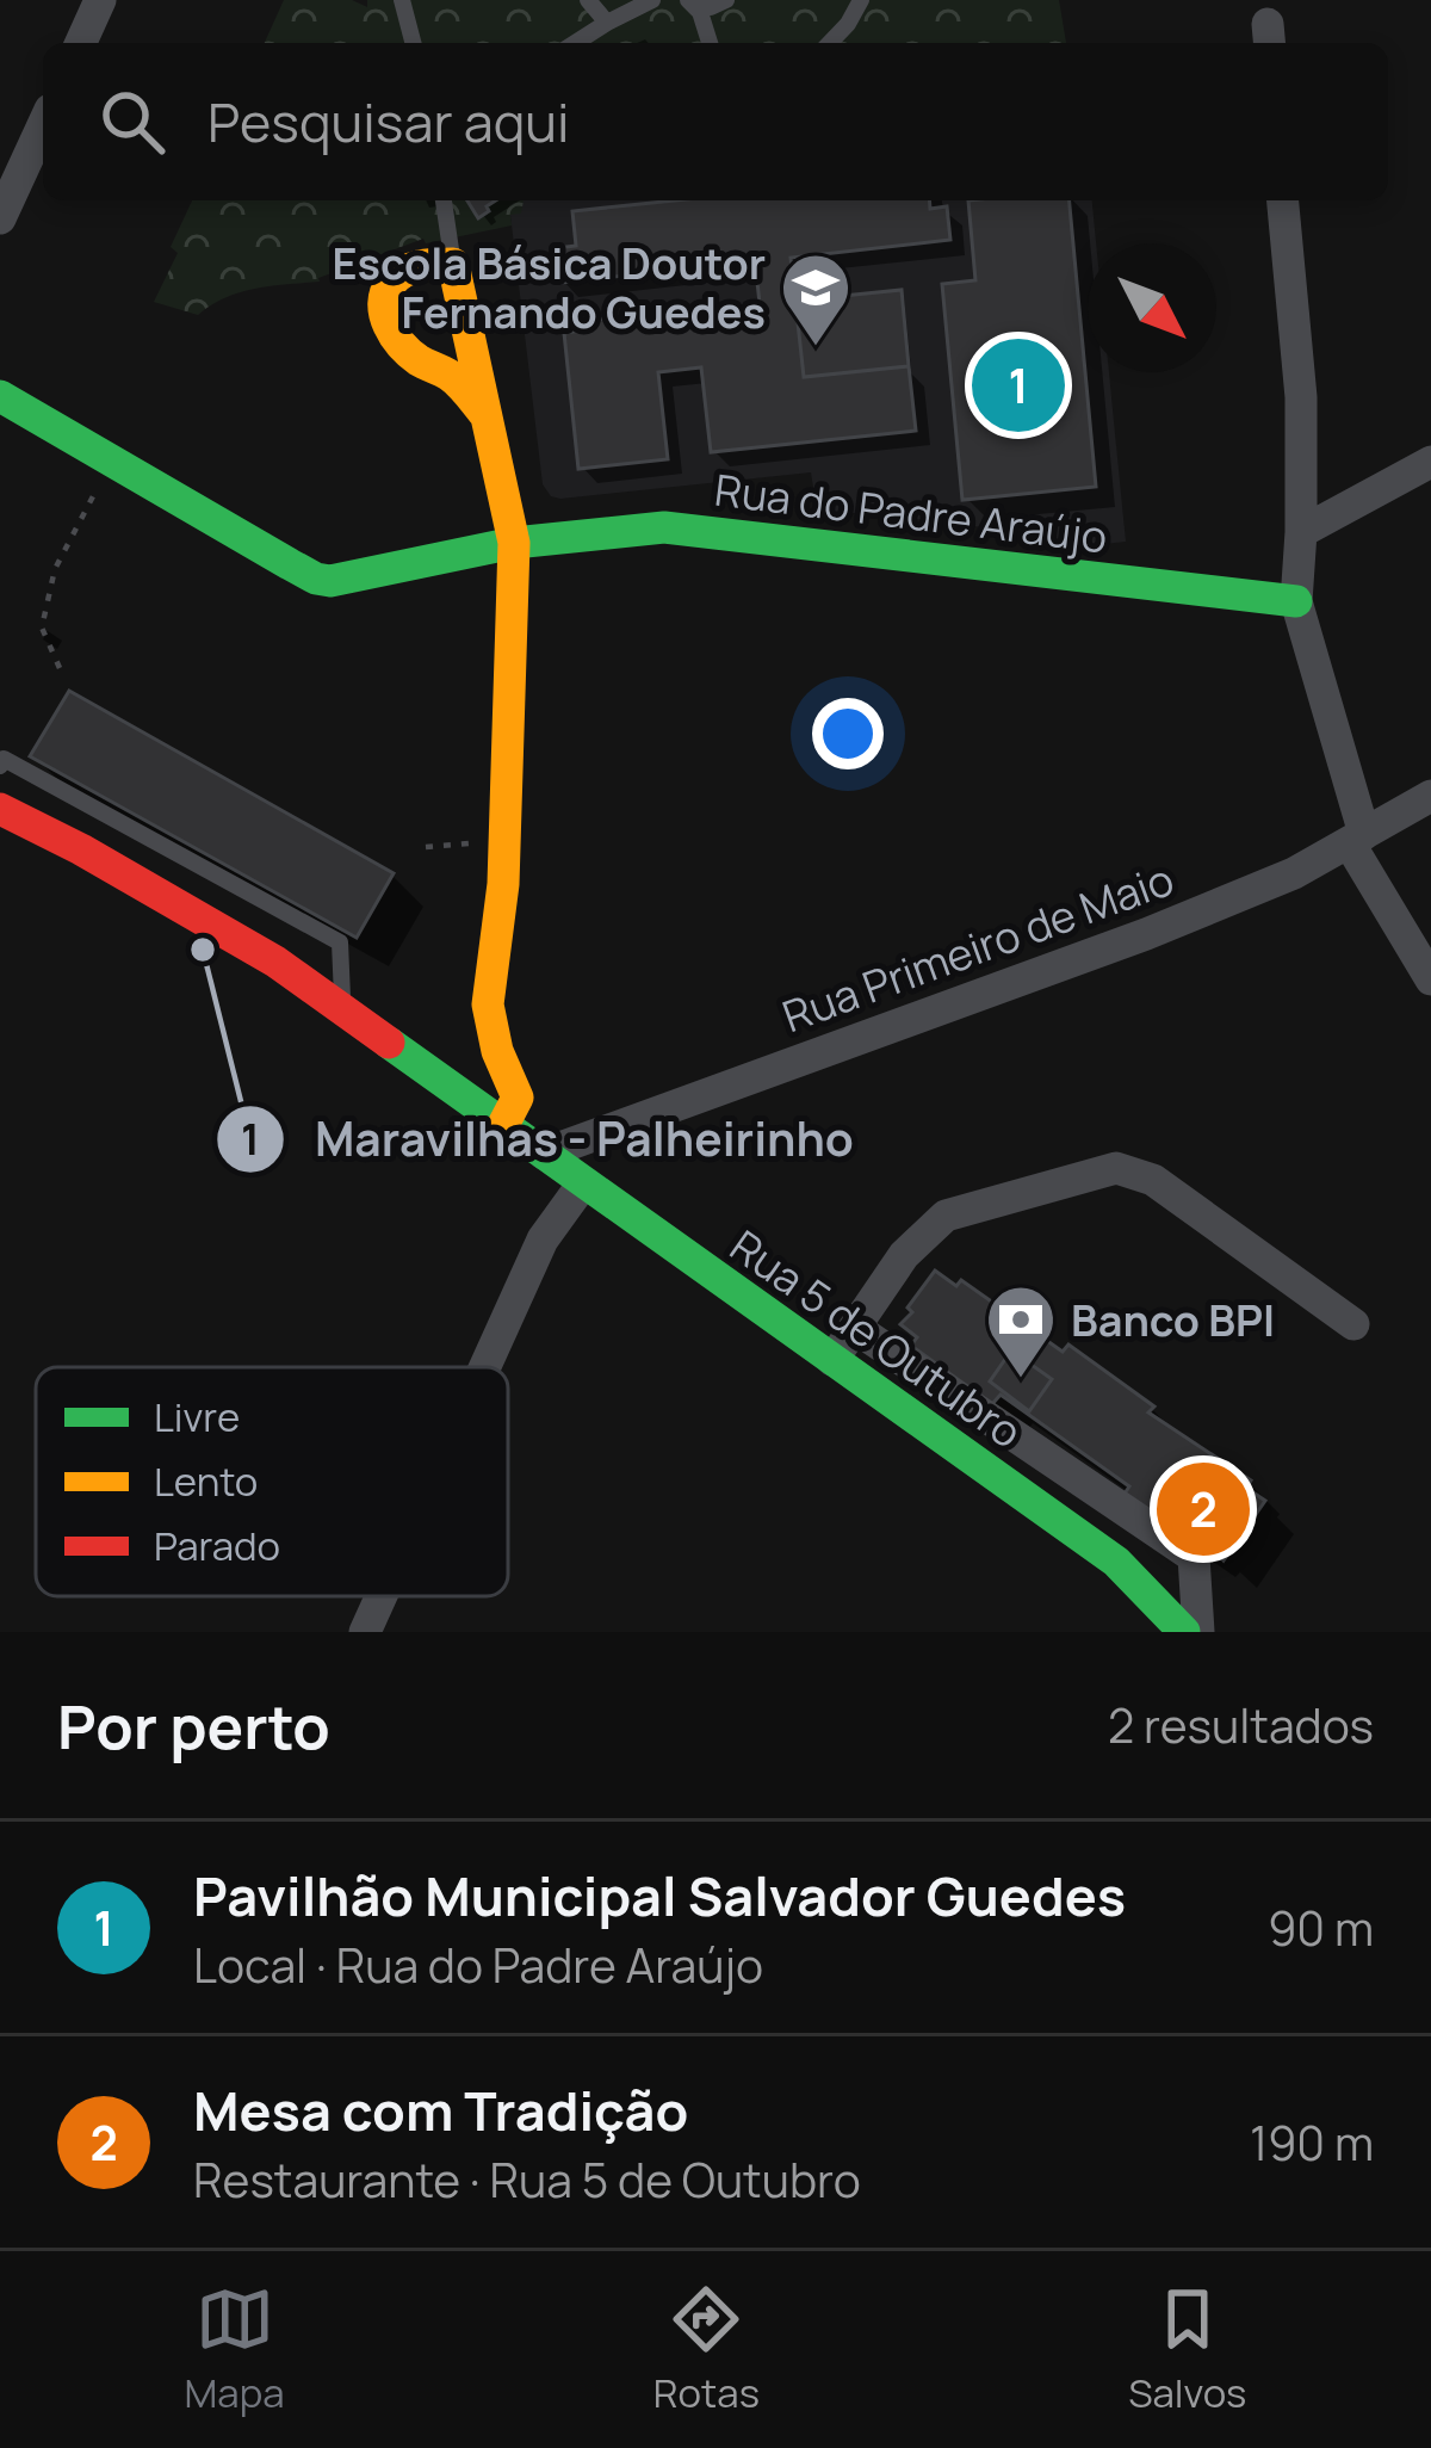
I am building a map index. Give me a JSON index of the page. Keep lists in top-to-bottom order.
{
  "streets": {
    "street": ["Rua do Padre Araújo", "Rua Primeiro de Maio", "Rua 5 de Outubro"]
  },
  "crossings": [
    ["Rua Primeiro de Maio", "Rua 5 de Outubro"]
  ],
  "places": {
    "school or university": ["Escola Básica Doutor Fernando Guedes"],
    "other": ["Maravilhas - Palheirinho"],
    "bank": ["Banco BPI"]
  },
  "legend": ["Livre", "Lento", "Parado"],
  "north": "bottom right",
  "page": {
    "search": "Pesquisar aqui",
    "pins": ["1", "2"],
    "heading": ["Por perto", "2 resultados"],
    "list": [
      {
        "mark": "1",
        "name": "Pavilhão Municipal Salvador Guedes",
        "note": "Local · Rua do Padre Araújo",
        "value": "90 m"
      },
      {
        "mark": "2",
        "name": "Mesa com Tradição",
        "note": "Restaurante · Rua 5 de Outubro",
        "value": "190 m"
      }
    ],
    "nav": ["Mapa", "Rotas", "Salvos"]
  }
}
